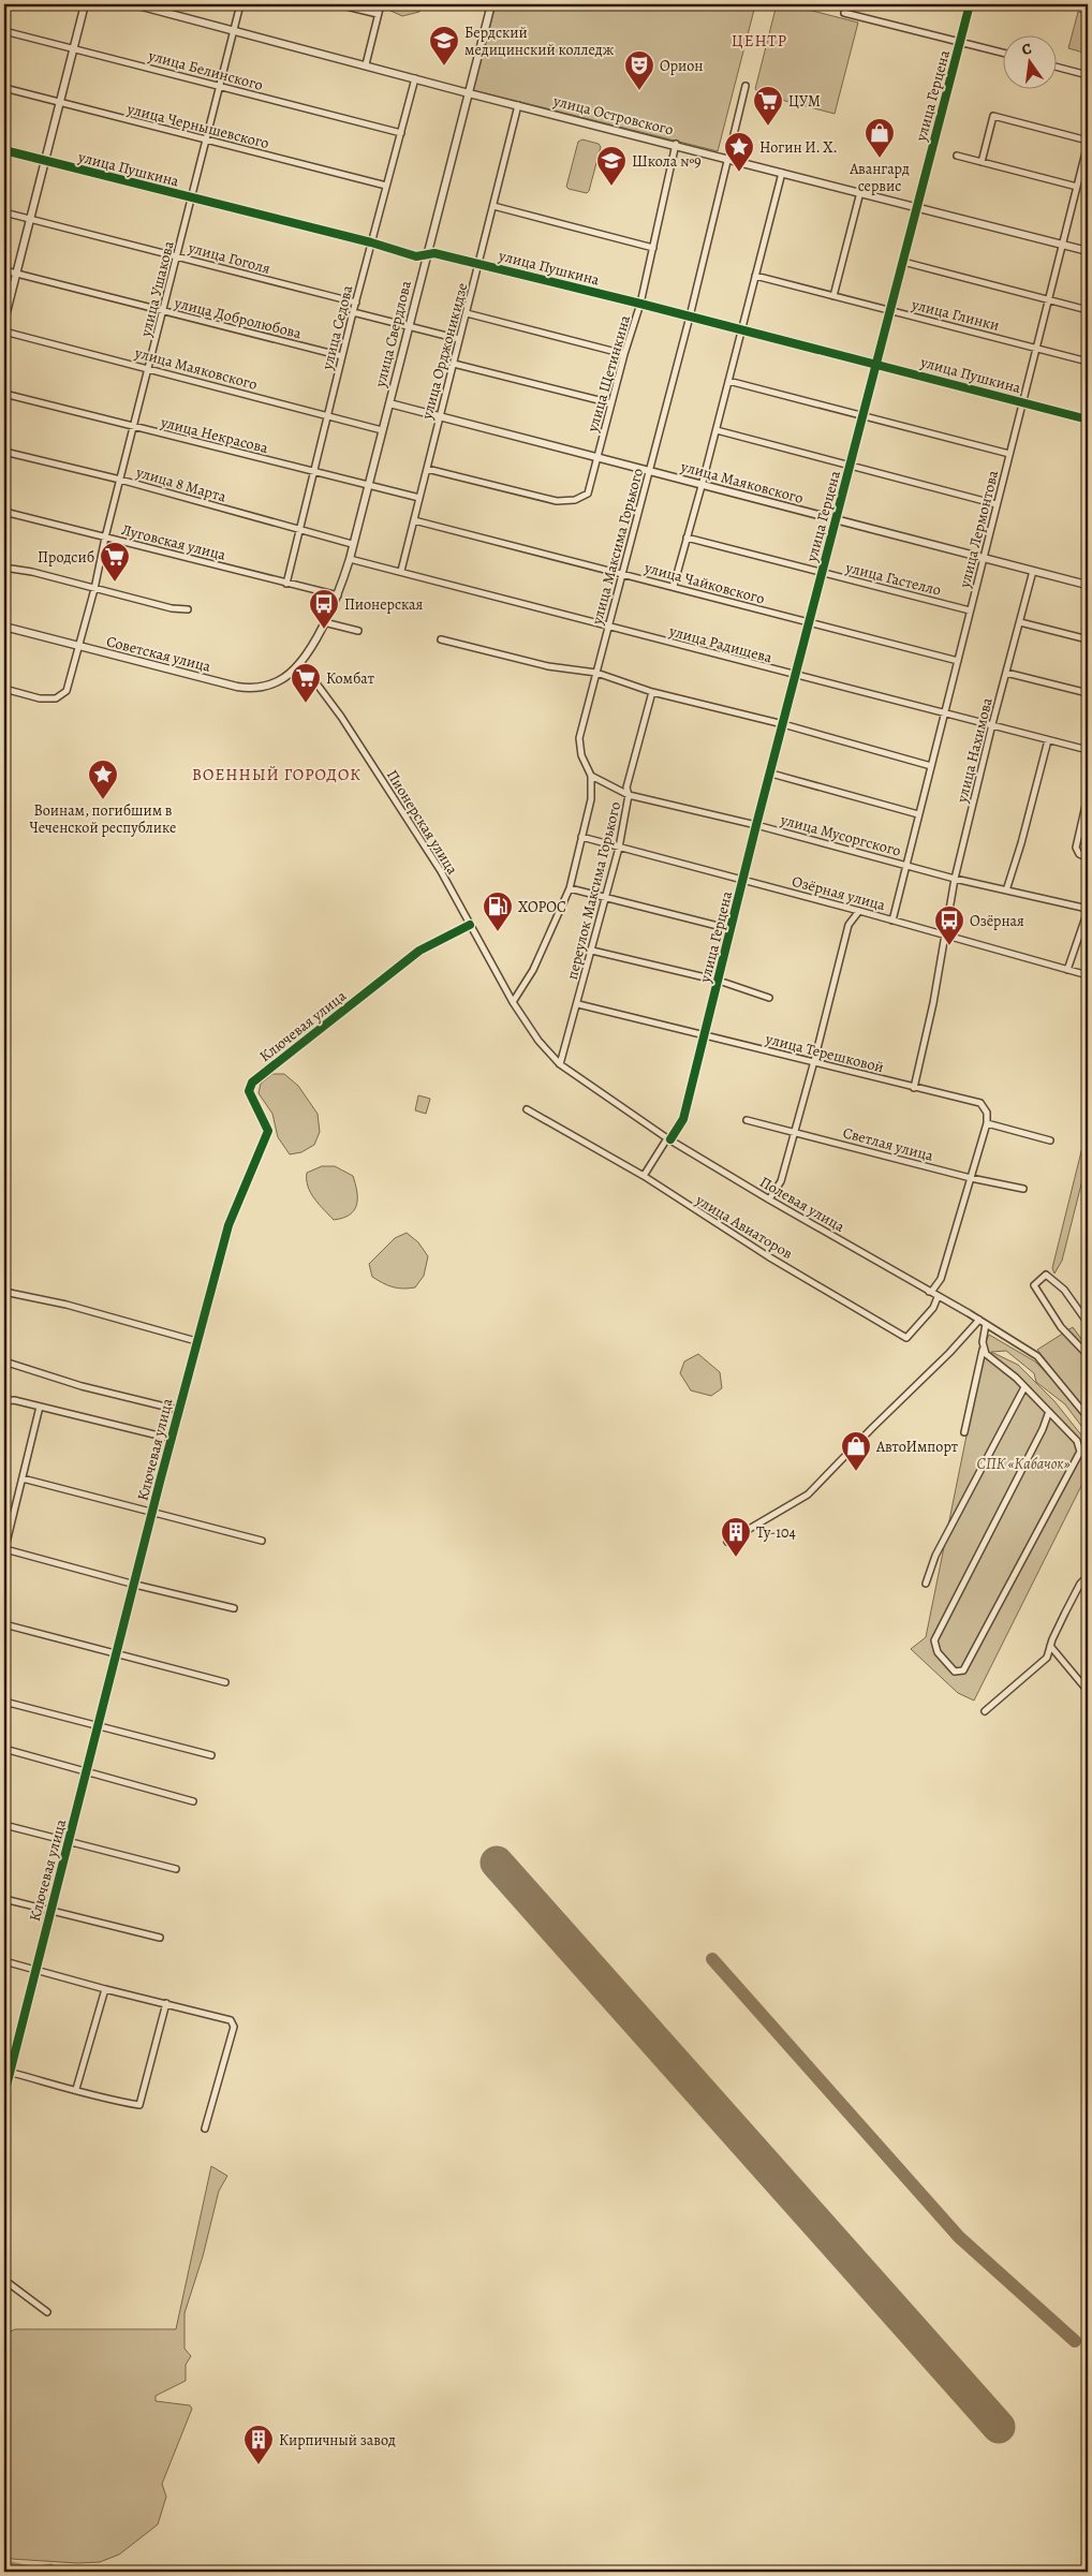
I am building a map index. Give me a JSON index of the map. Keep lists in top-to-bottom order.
{
  "streets": {
    "street": [
      "улица Белинского",
      "улица Герцена",
      "улица Островского",
      "улица Чернышевского",
      "улица Пушкина",
      "улица Гоголя",
      "улица Ушакова",
      "улица Глинки",
      "улица Добролюбова",
      "улица Седова",
      "улица Свердлова",
      "улица Орджоникидзе",
      "улица Маяковского",
      "улица Щетинкина",
      "улица Некрасова",
      "улица 8 Марта",
      "улица Лермонтова",
      "Луговская улица",
      "улица Максима Горького",
      "улица Гастелло",
      "улица Чайковского",
      "улица Радищева",
      "Советская улица",
      "улица Нахимова",
      "Пионерская улица",
      "улица Мусоргского",
      "переулок Максима Горького",
      "Озёрная улица",
      "Ключевая улица",
      "улица Терешковой",
      "Светлая улица",
      "Полевая улица",
      "улица Авиаторов"
    ]
  },
  "crossings": [
    ["улица Белинского", "улица Ушакова"],
    ["улица Белинского", "улица Седова"],
    ["улица Герцена", "улица Островского"],
    ["улица Герцена", "улица Пушкина"],
    ["улица Герцена", "улица Глинки"],
    ["улица Герцена", "улица Маяковского"],
    ["улица Герцена", "улица Гастелло"],
    ["улица Герцена", "улица Чайковского"],
    ["улица Герцена", "улица Радищева"],
    ["улица Герцена", "улица Мусоргского"],
    ["улица Герцена", "Озёрная улица"],
    ["улица Герцена", "улица Терешковой"],
    ["улица Герцена", "Полевая улица"],
    ["улица Герцена", "улица Авиаторов"],
    ["улица Островского", "улица Ушакова"],
    ["улица Островского", "улица Седова"],
    ["улица Островского", "улица Свердлова"],
    ["улица Островского", "улица Орджоникидзе"],
    ["улица Островского", "улица Щетинкина"],
    ["улица Островского", "улица Лермонтова"],
    ["улица Островского", "улица Максима Горького"],
    ["улица Чернышевского", "улица Ушакова"],
    ["улица Чернышевского", "улица Седова"],
    ["улица Пушкина", "улица Ушакова"],
    ["улица Пушкина", "улица Седова"],
    ["улица Пушкина", "улица Свердлова"],
    ["улица Пушкина", "улица Орджоникидзе"],
    ["улица Пушкина", "улица Щетинкина"],
    ["улица Пушкина", "улица Лермонтова"],
    ["улица Пушкина", "улица Максима Горького"],
    ["улица Гоголя", "улица Ушакова"],
    ["улица Гоголя", "улица Седова"],
    ["улица Ушакова", "улица Добролюбова"],
    ["улица Ушакова", "улица Маяковского"],
    ["улица Ушакова", "улица Некрасова"],
    ["улица Ушакова", "улица 8 Марта"],
    ["улица Ушакова", "Луговская улица"],
    ["улица Ушакова", "Советская улица"],
    ["улица Глинки", "улица Лермонтова"],
    ["улица Добролюбова", "улица Седова"],
    ["улица Седова", "улица Маяковского"],
    ["улица Седова", "улица Некрасова"],
    ["улица Седова", "улица 8 Марта"],
    ["улица Седова", "Луговская улица"],
    ["улица Свердлова", "улица Маяковского"],
    ["улица Свердлова", "улица Некрасова"],
    ["улица Свердлова", "улица 8 Марта"],
    ["улица Свердлова", "Луговская улица"],
    ["улица Свердлова", "улица Радищева"],
    ["улица Свердлова", "Советская улица"],
    ["улица Свердлова", "Пионерская улица"],
    ["улица Орджоникидзе", "улица Маяковского"],
    ["улица Орджоникидзе", "улица Щетинкина"],
    ["улица Орджоникидзе", "улица Некрасова"],
    ["улица Орджоникидзе", "улица Чайковского"],
    ["улица Орджоникидзе", "улица Радищева"],
    ["улица Маяковского", "улица Щетинкина"],
    ["улица Маяковского", "улица Лермонтова"],
    ["улица Маяковского", "улица Максима Горького"],
    ["улица Маяковского", "улица Нахимова"],
    ["улица Лермонтова", "улица Гастелло"],
    ["улица Лермонтова", "улица Чайковского"],
    ["улица Лермонтова", "улица Радищева"],
    ["улица Лермонтова", "улица Мусоргского"],
    ["улица Лермонтова", "Озёрная улица"],
    ["улица Максима Горького", "улица Чайковского"],
    ["улица Максима Горького", "улица Радищева"],
    ["улица Максима Горького", "Пионерская улица"],
    ["улица Максима Горького", "улица Мусоргского"],
    ["улица Максима Горького", "Озёрная улица"],
    ["улица Максима Горького", "Полевая улица"],
    ["улица Радищева", "улица Нахимова"],
    ["Советская улица", "Пионерская улица"],
    ["улица Нахимова", "улица Мусоргского"],
    ["улица Нахимова", "Озёрная улица"],
    ["улица Нахимова", "улица Терешковой"],
    ["Пионерская улица", "Ключевая улица"],
    ["Пионерская улица", "Полевая улица"],
    ["улица Мусоргского", "переулок Максима Горького"],
    ["переулок Максима Горького", "Озёрная улица"],
    ["переулок Максима Горького", "улица Терешковой"],
    ["переулок Максима Горького", "Полевая улица"],
    ["Полевая улица", "улица Авиаторов"]
  ],
  "districts": ["ЦЕНТР", "ВОЕННЫЙ ГОРОДОК"],
  "parks": ["СПК «Кабачок»"],
  "places": {
    "school or university": ["Бердский медицинский колледж", "Школа №9"],
    "theatre": ["Орион"],
    "supermarket": ["ЦУМ", "Продсиб", "Комбат"],
    "shop": ["Авангард сервис", "АвтоИмпорт"],
    "place": ["Ногин И. Х.", "Воинам, погибшим в Чеченской республике"],
    "bus stop": ["Пионерская", "Озёрная"],
    "fuel station": ["ХОРОС"],
    "building": ["Ту-104", "Кирпичный завод"]
  },
  "north": "top"
}
